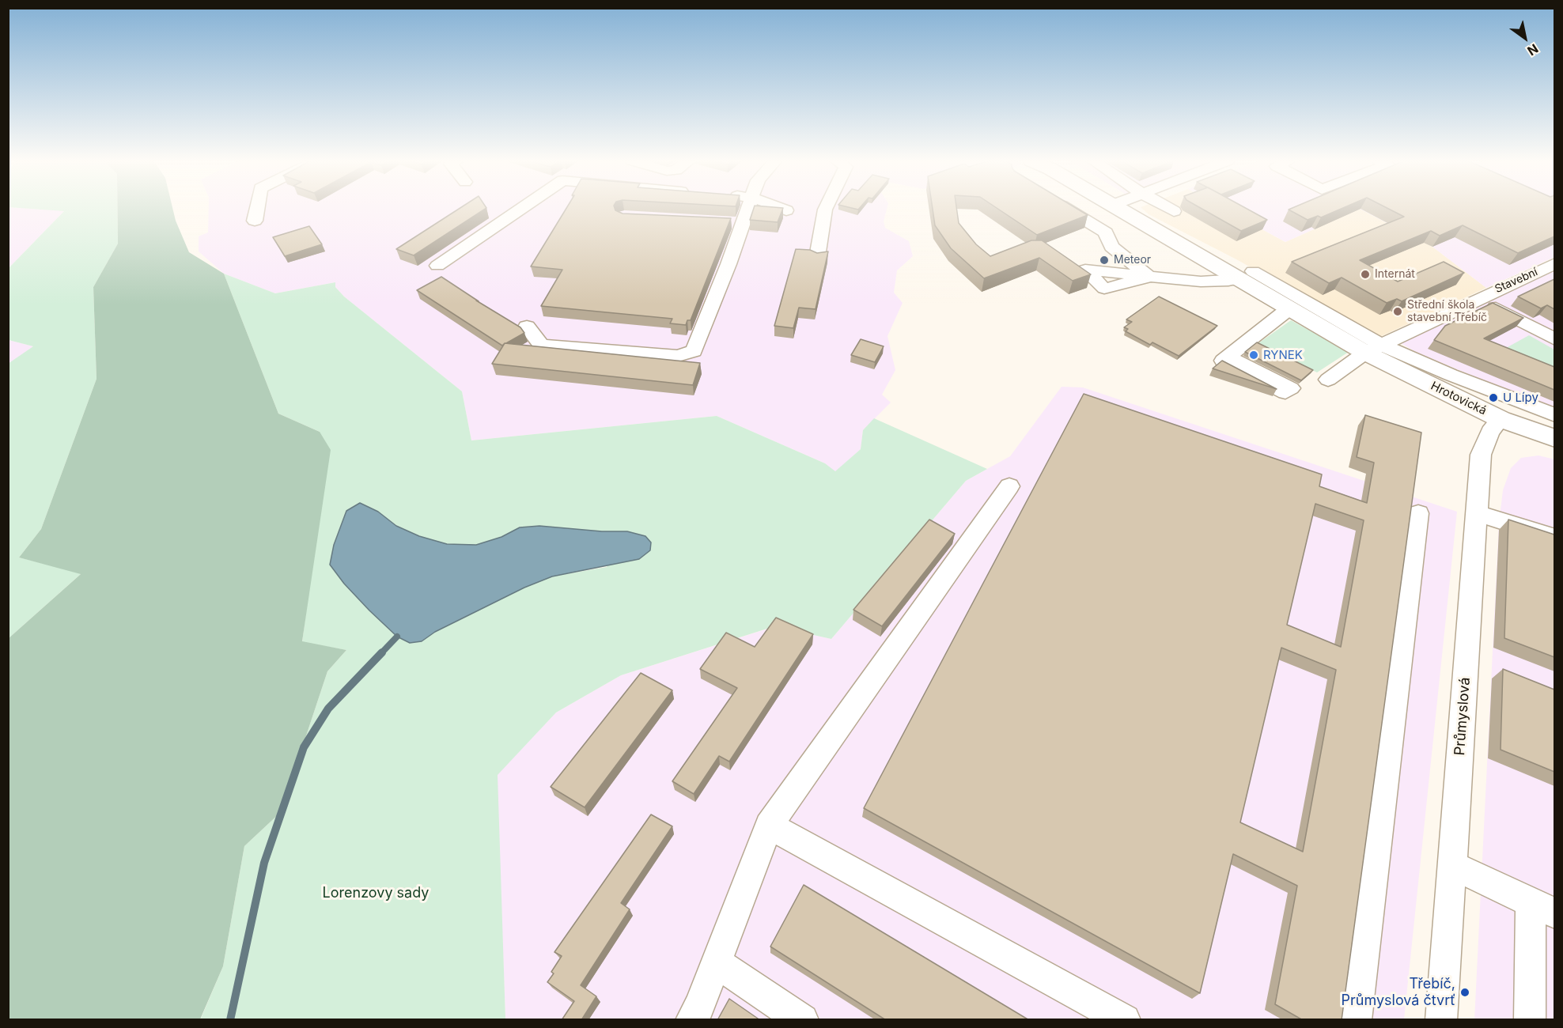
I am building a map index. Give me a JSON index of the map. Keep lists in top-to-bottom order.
{
  "streets": {
    "main road": ["Hrotovická"],
    "street": ["Stavební", "Průmyslová"]
  },
  "crossings": [
    ["Stavební", "Hrotovická"],
    ["Hrotovická", "Průmyslová"]
  ],
  "parks": ["Lorenzovy sady"],
  "places": [
    "Meteor",
    "Internát",
    "Střední škola stavební Třebíč",
    "RYNEK",
    "U Lípy",
    "Třebíč, Průmyslová čtvrť"
  ],
  "north": "bottom right"
}
